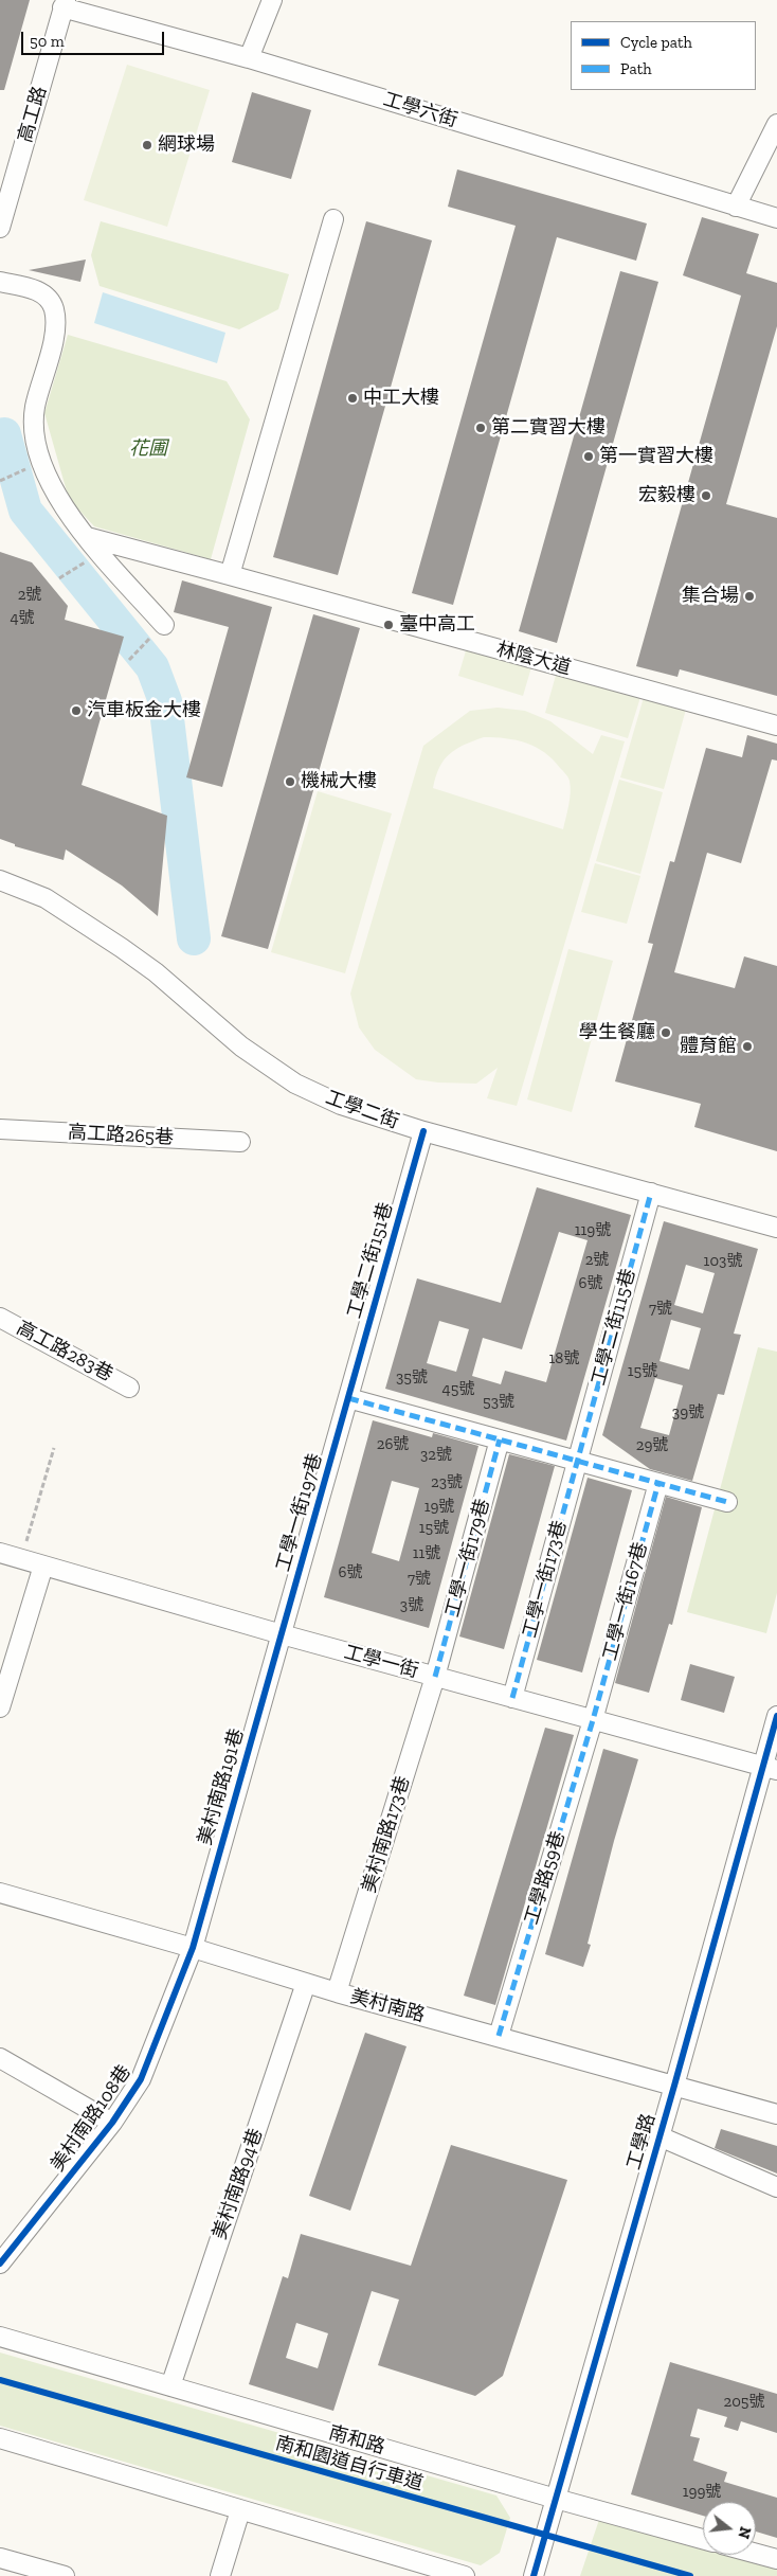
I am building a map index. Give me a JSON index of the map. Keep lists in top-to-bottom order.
{
  "streets": {
    "street": [
      "工學六街",
      "高工路",
      "林陰大道",
      "工學二街",
      "高工路265巷",
      "工學二街151巷",
      "工學二街115巷",
      "高工路283巷",
      "工學一街197巷",
      "工學一街179巷",
      "工學一街173巷",
      "工學一街167巷",
      "工學一街",
      "美村南路191巷",
      "美村南路173巷",
      "工學路59巷",
      "美村南路",
      "美村南路108巷",
      "工學路",
      "美村南路94巷",
      "南和路"
    ],
    "cycle path": ["南和園道自行車道"]
  },
  "crossings": [
    ["工學六街", "高工路"],
    ["工學二街", "工學二街151巷"],
    ["工學二街", "工學二街115巷"],
    ["工學二街151巷", "工學一街197巷"],
    ["工學二街115巷", "工學一街173巷"],
    ["工學一街197巷", "工學一街"],
    ["工學一街197巷", "美村南路191巷"],
    ["工學一街179巷", "工學一街"],
    ["工學一街179巷", "美村南路173巷"],
    ["工學一街173巷", "工學一街"],
    ["工學一街167巷", "工學一街"],
    ["工學一街167巷", "工學路59巷"],
    ["工學一街", "美村南路191巷"],
    ["工學一街", "美村南路173巷"],
    ["工學一街", "工學路59巷"],
    ["工學一街", "工學路"],
    ["美村南路191巷", "美村南路"],
    ["美村南路191巷", "美村南路108巷"],
    ["美村南路173巷", "美村南路"],
    ["工學路59巷", "美村南路"],
    ["美村南路", "美村南路108巷"],
    ["美村南路", "工學路"],
    ["美村南路", "美村南路94巷"],
    ["工學路", "南和路"],
    ["美村南路94巷", "南和路"]
  ],
  "parks": ["花圃"],
  "places": [
    "網球場",
    "中工大樓",
    "第二實習大樓",
    "第一實習大樓",
    "宏毅樓",
    "集合場",
    "臺中高工",
    "汽車板金大樓",
    "機械大樓",
    "學生餐廳",
    "體育館"
  ],
  "house_numbers": [
    "2號",
    "4號",
    "119號",
    "2號",
    "103號",
    "6號",
    "7號",
    "18號",
    "15號",
    "35號",
    "45號",
    "53號",
    "39號",
    "26號",
    "29號",
    "32號",
    "23號",
    "19號",
    "15號",
    "11號",
    "6號",
    "7號",
    "3號",
    "205號",
    "199號"
  ],
  "legend": ["Cycle path", "Path"],
  "scale_bar": "50 m",
  "north": "right"
}
